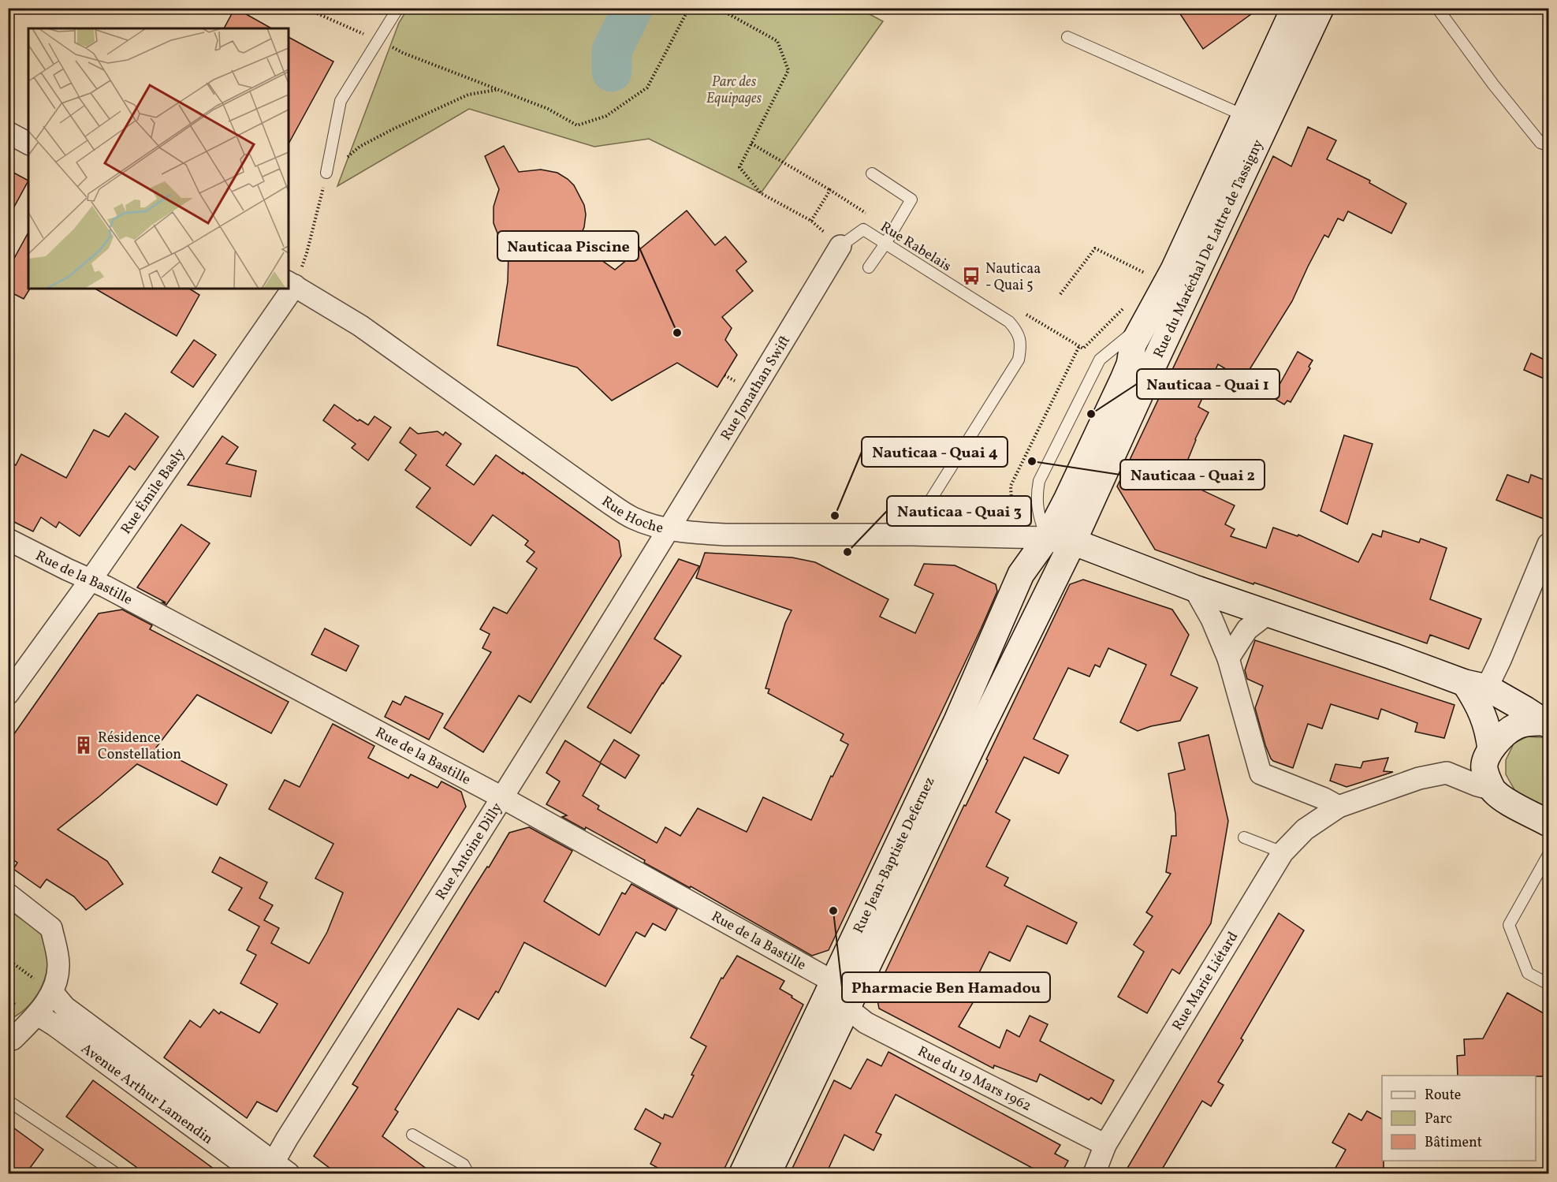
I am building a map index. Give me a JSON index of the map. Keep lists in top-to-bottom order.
{
  "streets": {
    "main road": ["Rue du Maréchal De Lattre de Tassigny", "Rue Jean-Baptiste Defernez"],
    "street": [
      "Rue Jonathan Swift",
      "Rue Émile Basly",
      "Rue Hoche",
      "Rue de la Bastille",
      "Rue Antoine Dilly",
      "Rue Marie Liétard",
      "Rue du 19 Mars 1962",
      "Avenue Arthur Lamendin"
    ],
    "lane": ["Rue Rabelais"]
  },
  "crossings": [
    ["Rue Rabelais", "Rue Jonathan Swift"],
    ["Rue Rabelais", "Rue Hoche"],
    ["Rue du Maréchal De Lattre de Tassigny", "Rue Hoche"],
    ["Rue du Maréchal De Lattre de Tassigny", "Rue Jean-Baptiste Defernez"],
    ["Rue Jonathan Swift", "Rue Hoche"],
    ["Rue Jonathan Swift", "Rue Antoine Dilly"],
    ["Rue Émile Basly", "Rue de la Bastille"],
    ["Rue Hoche", "Rue Antoine Dilly"],
    ["Rue Hoche", "Rue Jean-Baptiste Defernez"],
    ["Rue de la Bastille", "Rue Antoine Dilly"],
    ["Rue de la Bastille", "Rue Jean-Baptiste Defernez"],
    ["Rue Antoine Dilly", "Avenue Arthur Lamendin"],
    ["Rue Jean-Baptiste Defernez", "Rue du 19 Mars 1962"],
    ["Rue Marie Liétard", "Rue du 19 Mars 1962"]
  ],
  "parks": ["Parc des Equipages"],
  "places": {
    "bus stop": ["Nauticaa - Quai 5"],
    "other": [
      "Nauticaa Piscine",
      "Nauticaa - Quai 1",
      "Nauticaa - Quai 2",
      "Nauticaa - Quai 4",
      "Nauticaa - Quai 3",
      "Pharmacie Ben Hamadou"
    ],
    "building": ["Résidence Constellation"]
  },
  "legend": ["Route", "Parc", "Bâtiment"]
}
